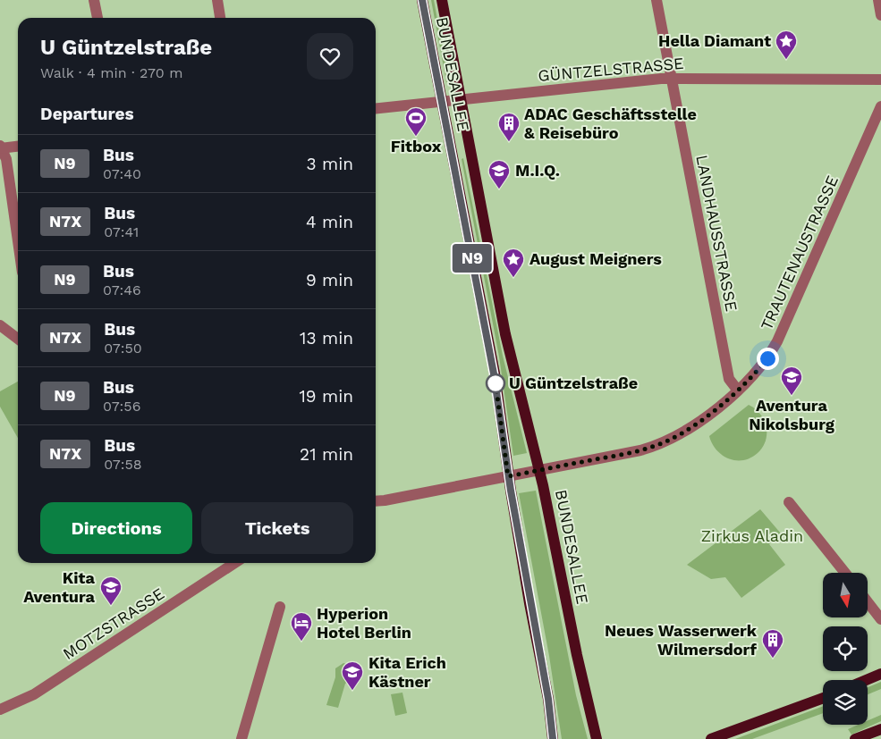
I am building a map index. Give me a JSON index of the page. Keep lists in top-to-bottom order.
{
  "streets": {
    "main road": ["BUNDESALLEE"],
    "street": [
      "GÜNTZELSTRASSE",
      "LANDHAUSSTRASSE",
      "TRAUTENAUSTRASSE",
      "MOTZSTRASSE"
    ]
  },
  "crossings": [
    ["GÜNTZELSTRASSE", "BUNDESALLEE"],
    ["GÜNTZELSTRASSE", "LANDHAUSSTRASSE"],
    ["BUNDESALLEE", "TRAUTENAUSTRASSE"],
    ["LANDHAUSSTRASSE", "TRAUTENAUSTRASSE"]
  ],
  "parks": ["Zirkus Aladin"],
  "places": {
    "place": ["Hella Diamant", "August Meigners"],
    "sports": ["Fitbox"],
    "building": ["ADAC Geschäftsstelle & Reisebüro", "Neues Wasserwerk Wilmersdorf"],
    "school or university": [
      "M.I.Q.",
      "Aventura Nikolsburg",
      "Kita Aventura",
      "Kita Erich Kästner"
    ],
    "other": ["U Güntzelstraße"],
    "hotel": ["Hyperion Hotel Berlin"]
  },
  "lines": ["bus line N9"],
  "north": "bottom",
  "page": {
    "on_map": "N9",
    "heading": [
      ["U Güntzelstraße", "Walk · 4 min · 270 m"],
      "Departures"
    ],
    "list": [
      {
        "mark": "N9",
        "name": "Bus",
        "note": "07:40",
        "value": "3 min"
      },
      {
        "mark": "N7X",
        "name": "Bus",
        "note": "07:41",
        "value": "4 min"
      },
      {
        "mark": "N9",
        "name": "Bus",
        "note": "07:46",
        "value": "9 min"
      },
      {
        "mark": "N7X",
        "name": "Bus",
        "note": "07:50",
        "value": "13 min"
      },
      {
        "mark": "N9",
        "name": "Bus",
        "note": "07:56",
        "value": "19 min"
      },
      {
        "mark": "N7X",
        "name": "Bus",
        "note": "07:58",
        "value": "21 min"
      }
    ],
    "buttons": ["Directions", "Tickets"]
  }
}
